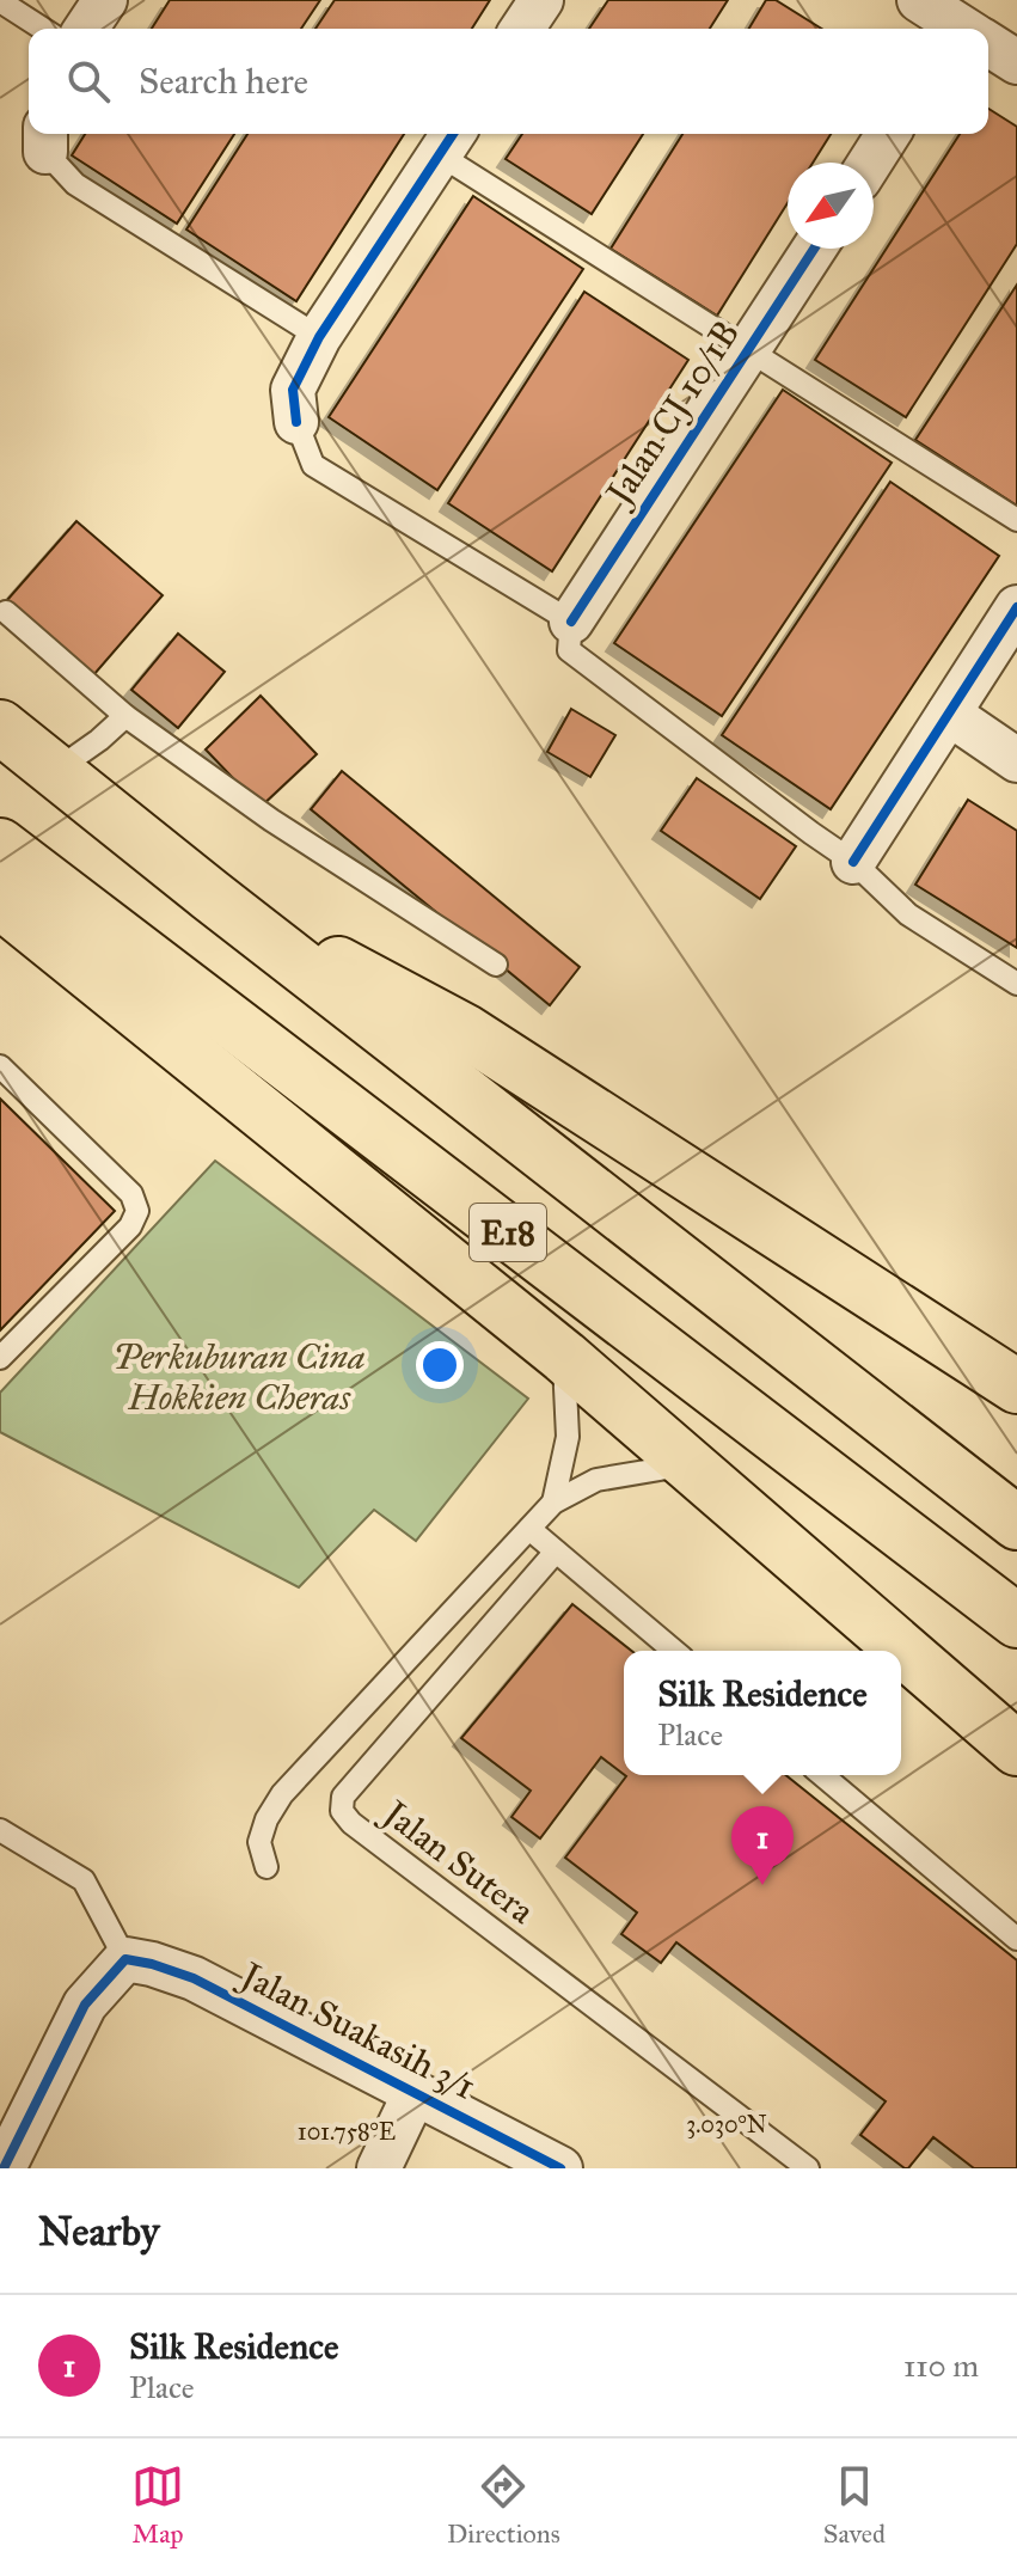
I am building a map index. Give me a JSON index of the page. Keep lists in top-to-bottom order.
{
  "streets": {
    "highway": ["E18"],
    "street": ["Jalan CJ 10/1B", "Jalan Suakasih 3/1"],
    "lane": ["Jalan Sutera"]
  },
  "parks": ["Perkuburan Cina Hokkien Cheras"],
  "north": "bottom left",
  "page": {
    "search": "Search here",
    "popup": ["Silk Residence", "Place"],
    "pins": "1",
    "heading": "Nearby",
    "list": [
      {
        "mark": "1",
        "name": "Silk Residence",
        "note": "Place",
        "value": "110 m"
      }
    ],
    "nav": ["Map", "Directions", "Saved"]
  },
  "coordinates": ["3.030°N", "101.758°E"]
}
